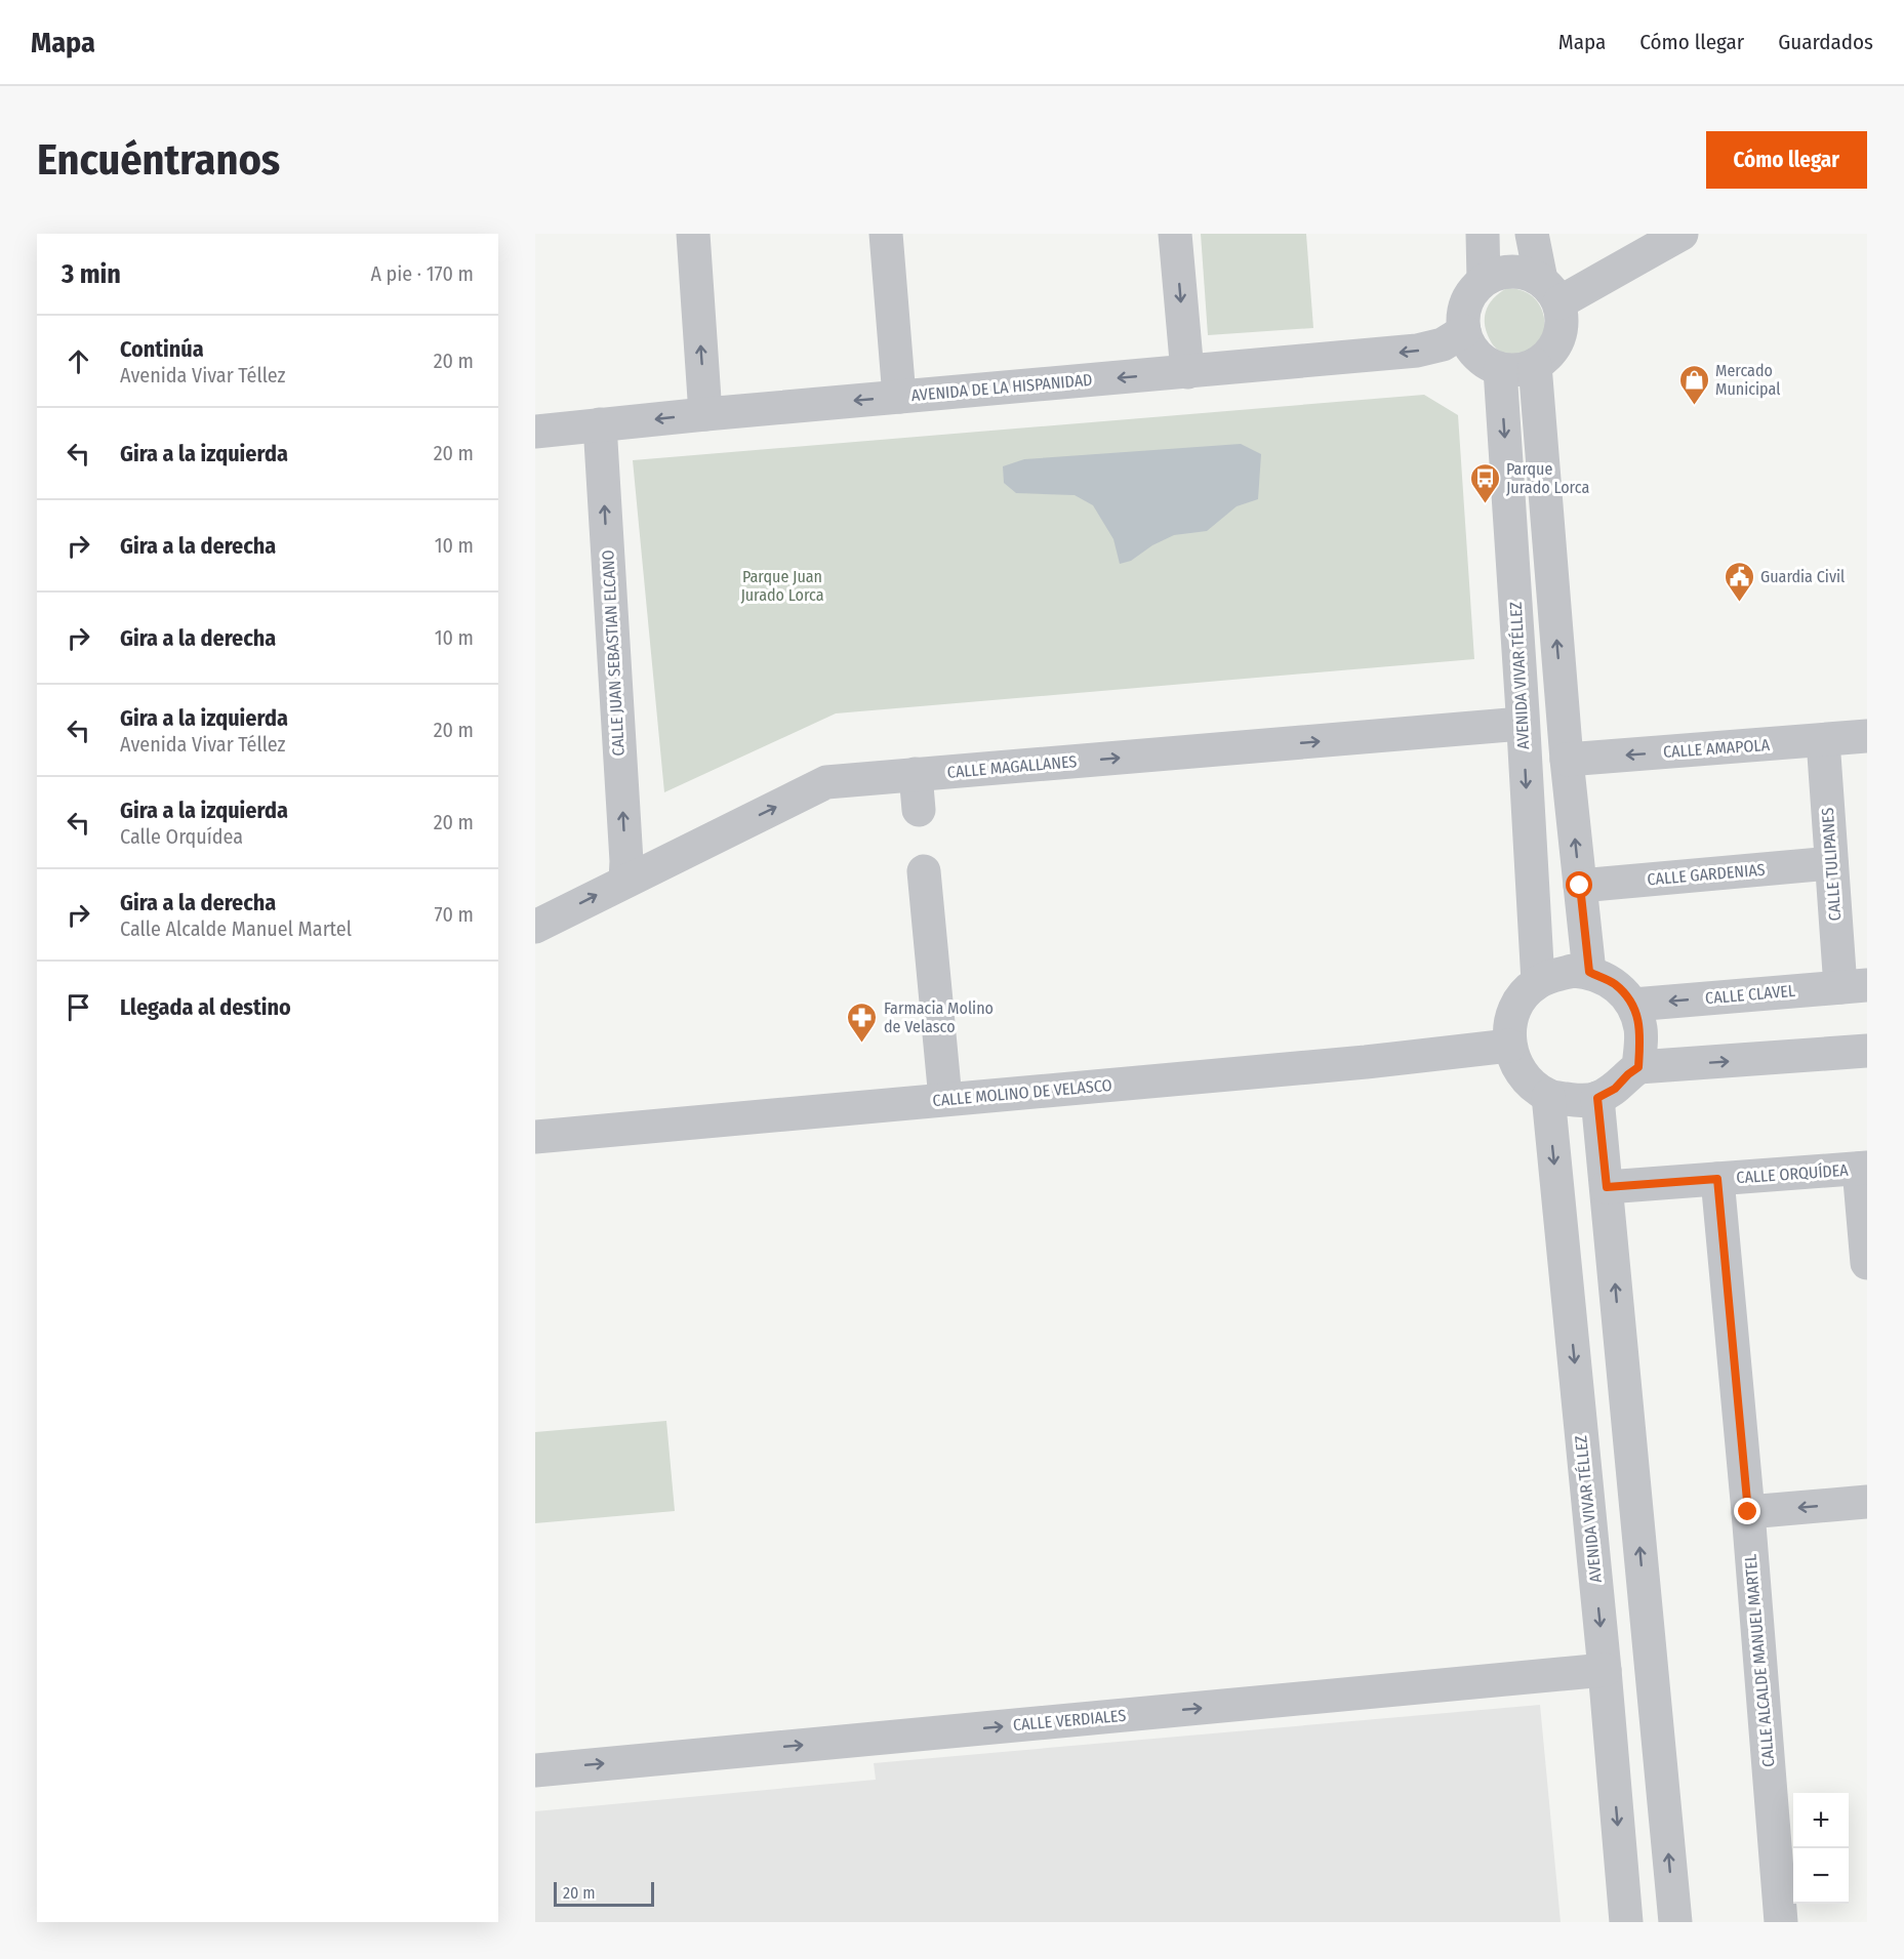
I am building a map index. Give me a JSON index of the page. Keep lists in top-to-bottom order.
{
  "streets": {
    "street": [
      "AVENIDA DE LA HISPANIDAD",
      "CALLE JUAN SEBASTIAN ELCANO",
      "AVENIDA VIVAR TÉLLEZ",
      "CALLE AMAPOLA",
      "CALLE MAGALLANES",
      "CALLE TULIPANES",
      "CALLE GARDENIAS",
      "CALLE CLAVEL",
      "CALLE MOLINO DE VELASCO",
      "CALLE ORQUÍDEA",
      "CALLE ALCALDE MANUEL MARTEL",
      "CALLE VERDIALES"
    ]
  },
  "crossings": [
    ["AVENIDA DE LA HISPANIDAD", "CALLE JUAN SEBASTIAN ELCANO"],
    ["AVENIDA DE LA HISPANIDAD", "AVENIDA VIVAR TÉLLEZ"],
    ["CALLE JUAN SEBASTIAN ELCANO", "CALLE MAGALLANES"],
    ["AVENIDA VIVAR TÉLLEZ", "CALLE MAGALLANES"],
    ["AVENIDA VIVAR TÉLLEZ", "CALLE CLAVEL"],
    ["AVENIDA VIVAR TÉLLEZ", "CALLE MOLINO DE VELASCO"],
    ["AVENIDA VIVAR TÉLLEZ", "CALLE VERDIALES"],
    ["CALLE AMAPOLA", "CALLE TULIPANES"],
    ["CALLE TULIPANES", "CALLE GARDENIAS"],
    ["CALLE TULIPANES", "CALLE CLAVEL"],
    ["CALLE CLAVEL", "CALLE MOLINO DE VELASCO"],
    ["CALLE ORQUÍDEA", "CALLE ALCALDE MANUEL MARTEL"]
  ],
  "one_way": [
    "AVENIDA DE LA HISPANIDAD",
    "CALLE JUAN SEBASTIAN ELCANO",
    "CALLE AMAPOLA",
    "CALLE MAGALLANES",
    "CALLE VERDIALES"
  ],
  "parks": ["Parque Juan Jurado Lorca"],
  "places": {
    "shop": ["Mercado Municipal"],
    "bus stop": ["Parque Jurado Lorca"],
    "public building": ["Guardia Civil"],
    "pharmacy": ["Farmacia Molino de Velasco"]
  },
  "scale_bar": "20 m",
  "page": {
    "header": "Mapa",
    "nav": ["Mapa", "Cómo llegar", "Guardados"],
    "buttons": "Cómo llegar",
    "title": "Encuéntranos",
    "heading": ["3 min", "A pie · 170 m"],
    "list": [
      ["Continúa", "Avenida Vivar Téllez", "20 m"],
      ["Gira a la izquierda", "20 m"],
      ["Gira a la derecha", "10 m"],
      ["Gira a la derecha", "10 m"],
      ["Gira a la izquierda", "Avenida Vivar Téllez", "20 m"],
      ["Gira a la izquierda", "Calle Orquídea", "20 m"],
      ["Gira a la derecha", "Calle Alcalde Manuel Martel", "70 m"],
      "Llegada al destino"
    ],
    "map_buttons": ["+", "−"],
    "scale": "20 m"
  }
}
